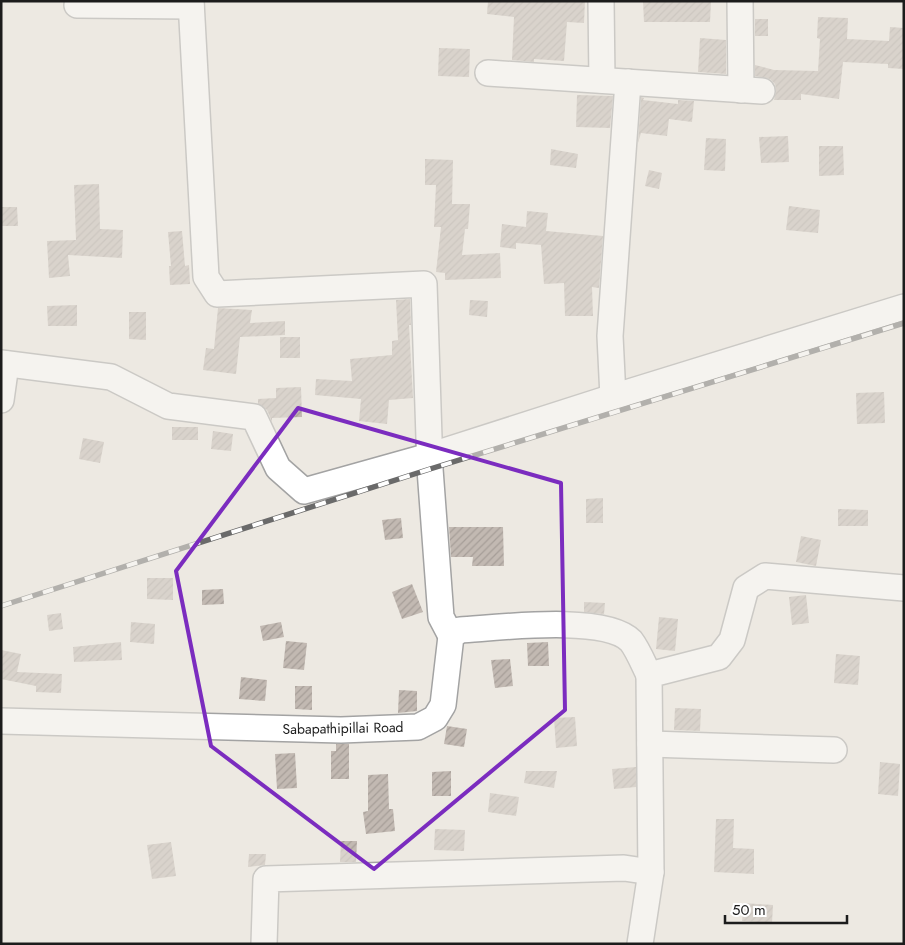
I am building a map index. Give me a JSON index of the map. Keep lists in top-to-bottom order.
{
  "streets": {
    "street": ["Sabapathipillai Road"]
  },
  "scale_bar": "50 m"
}
